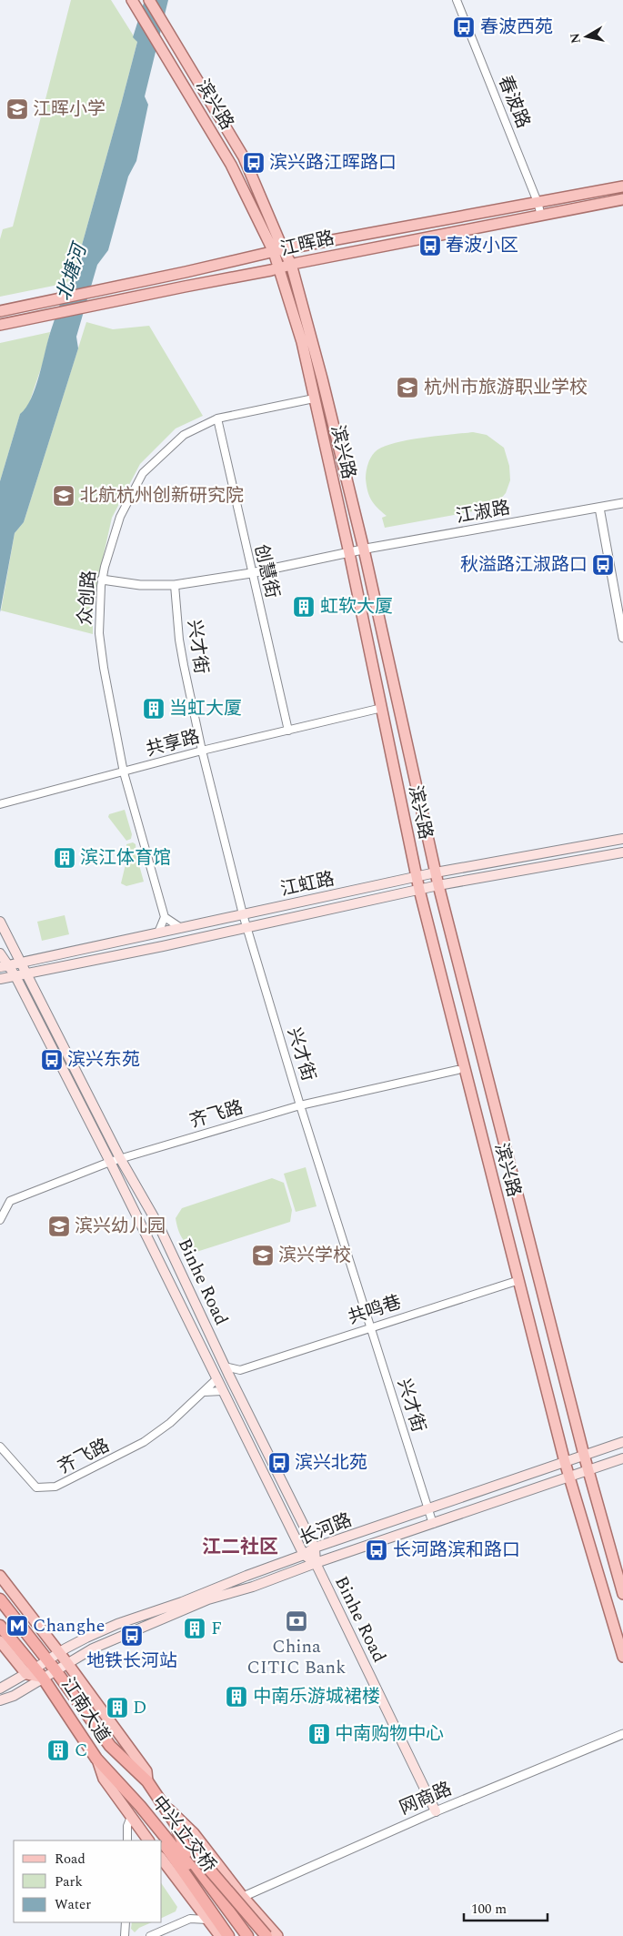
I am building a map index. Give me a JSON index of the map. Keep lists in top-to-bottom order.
{
  "streets": {
    "highway": ["江南大道", "中兴立交桥"],
    "main road": [
      "滨兴路",
      "江晖路",
      "江虹路",
      "Binhe Road",
      "长河路"
    ],
    "street": [
      "春波路",
      "江淑路",
      "创慧街",
      "众创路",
      "兴才街",
      "共享路",
      "齐飞路",
      "共鸣巷",
      "网商路"
    ]
  },
  "crossings": [
    ["春波路", "江晖路"],
    ["滨兴路", "江晖路"],
    ["滨兴路", "江淑路"],
    ["滨兴路", "众创路"],
    ["滨兴路", "共享路"],
    ["滨兴路", "江虹路"],
    ["滨兴路", "共鸣巷"],
    ["滨兴路", "长河路"],
    ["江淑路", "创慧街"],
    ["江淑路", "众创路"],
    ["江淑路", "兴才街"],
    ["创慧街", "众创路"],
    ["创慧街", "共享路"],
    ["众创路", "共享路"],
    ["兴才街", "共享路"],
    ["兴才街", "江虹路"],
    ["兴才街", "齐飞路"],
    ["兴才街", "共鸣巷"],
    ["兴才街", "长河路"],
    ["江虹路", "Binhe Road"],
    ["齐飞路", "Binhe Road"],
    ["Binhe Road", "长河路"],
    ["Binhe Road", "网商路"],
    ["长河路", "江南大道"],
    ["江南大道", "中兴立交桥"]
  ],
  "districts": ["江二社区"],
  "water": ["北塘河"],
  "places": {
    "bus stop": [
      "春波西苑",
      "滨兴路江晖路口",
      "春波小区",
      "秋溢路江淑路口",
      "滨兴东苑",
      "滨兴北苑",
      "长河路滨和路口",
      "地铁长河站"
    ],
    "school or university": [
      "江晖小学",
      "杭州市旅游职业学校",
      "北航杭州创新研究院",
      "滨兴幼儿园",
      "滨兴学校"
    ],
    "building": [
      "虹软大厦",
      "当虹大厦",
      "滨江体育馆",
      "F",
      "中南乐游城裙楼",
      "D",
      "中南购物中心",
      "C"
    ],
    "bank": ["China CITIC Bank"],
    "metro station": ["Changhe"]
  },
  "legend": ["Road", "Park", "Water"],
  "scale_bar": "100 m",
  "north": "left"
}
